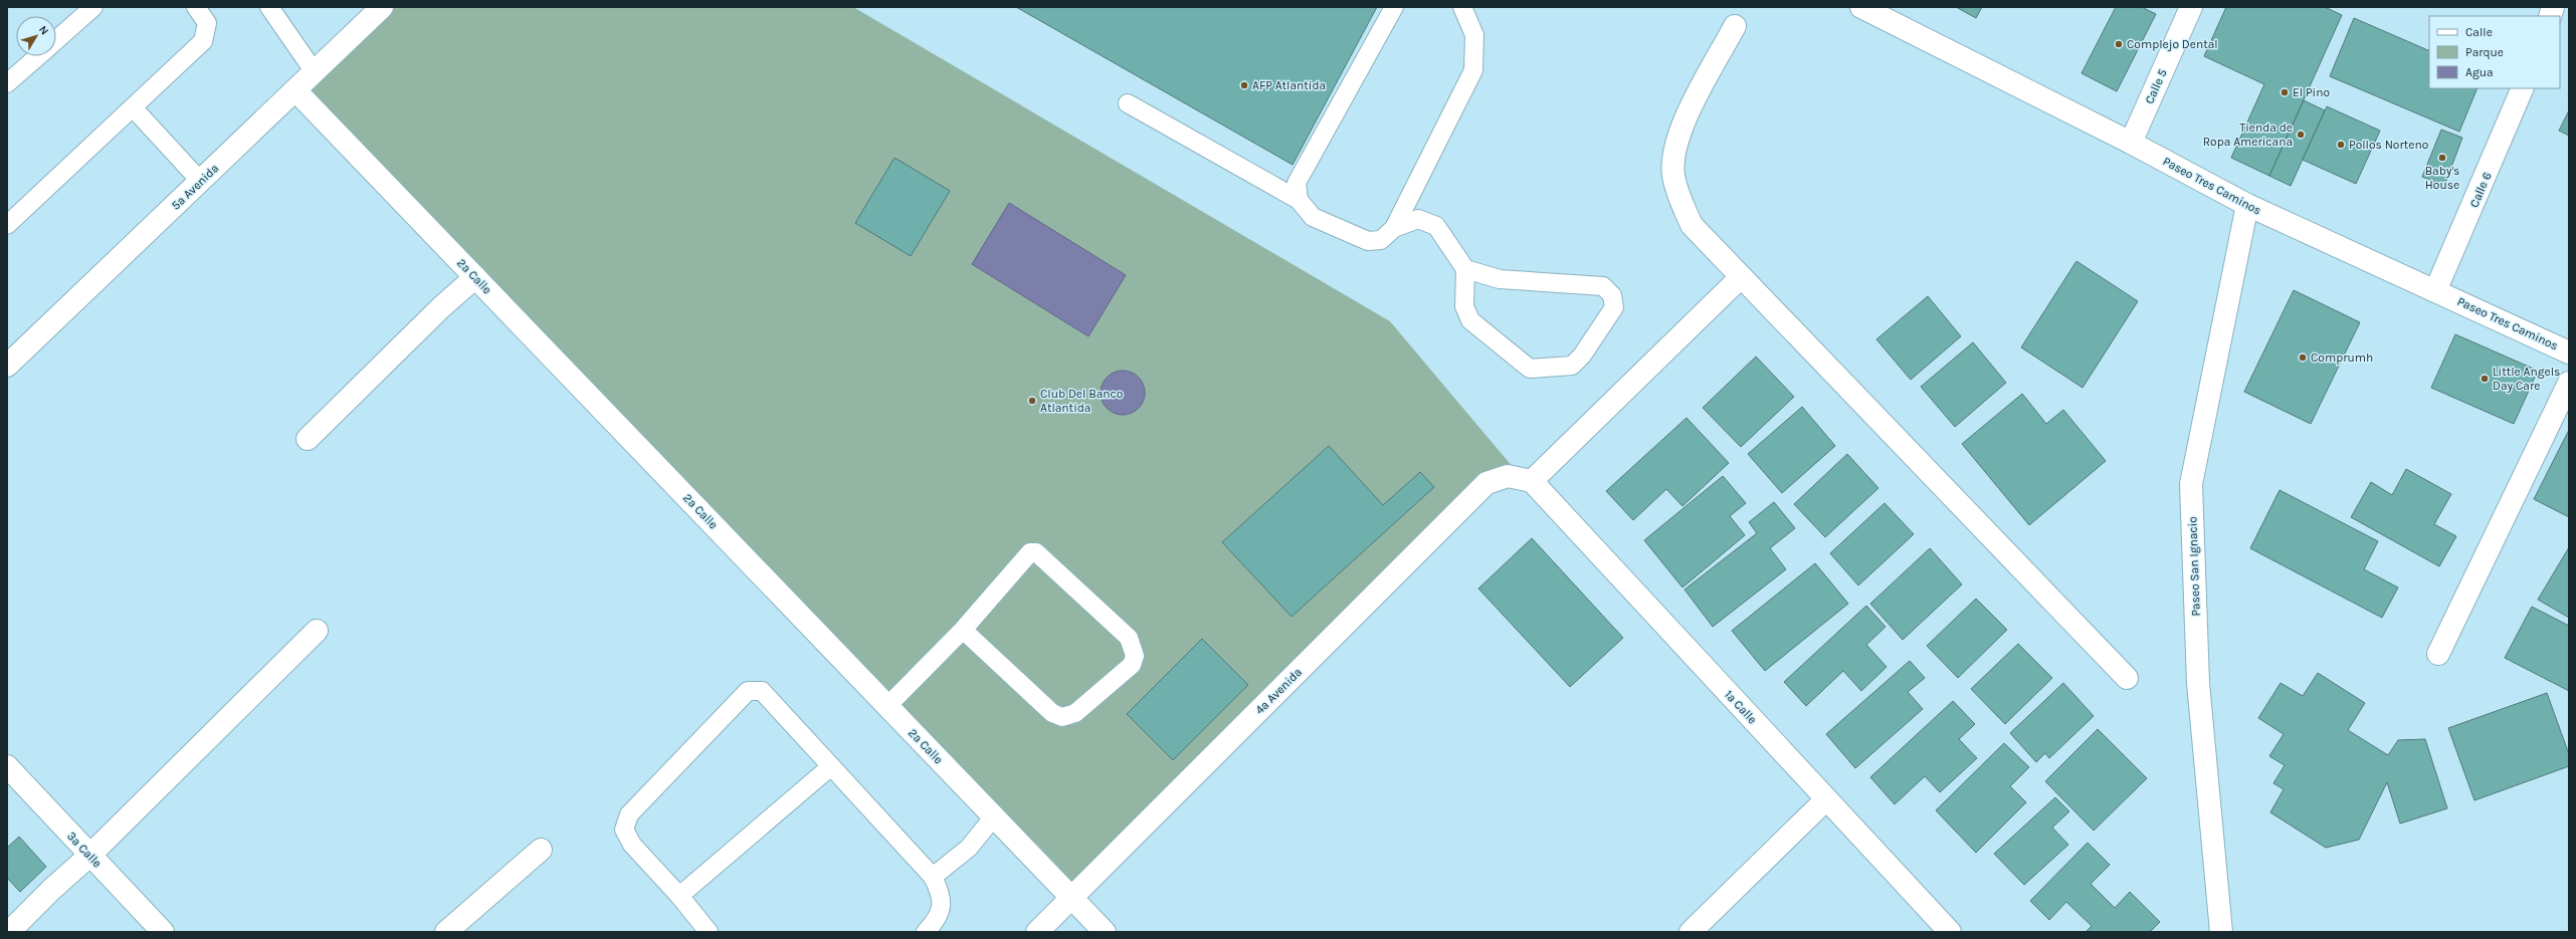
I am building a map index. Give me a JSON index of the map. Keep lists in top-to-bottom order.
{
  "streets": {
    "street": [
      "Calle 5",
      "Paseo Tres Caminos",
      "5a Avenida",
      "Calle 6",
      "2a Calle",
      "Paseo San Ignacio",
      "4a Avenida",
      "1a Calle",
      "3a Calle"
    ]
  },
  "crossings": [
    ["Calle 5", "Paseo Tres Caminos"],
    ["Paseo Tres Caminos", "Calle 6"],
    ["Paseo Tres Caminos", "Paseo San Ignacio"],
    ["5a Avenida", "2a Calle"],
    ["2a Calle", "4a Avenida"],
    ["4a Avenida", "1a Calle"]
  ],
  "places": [
    "Complejo Dental",
    "AFP Atlantida",
    "El Pino",
    "Tienda de Ropa Americana",
    "Pollos Norteno",
    "Baby's House",
    "Comprumh",
    "Little Angels Day Care",
    "Club Del Banco Atlantida"
  ],
  "legend": ["Calle", "Parque", "Agua"],
  "north": "top right"
}
